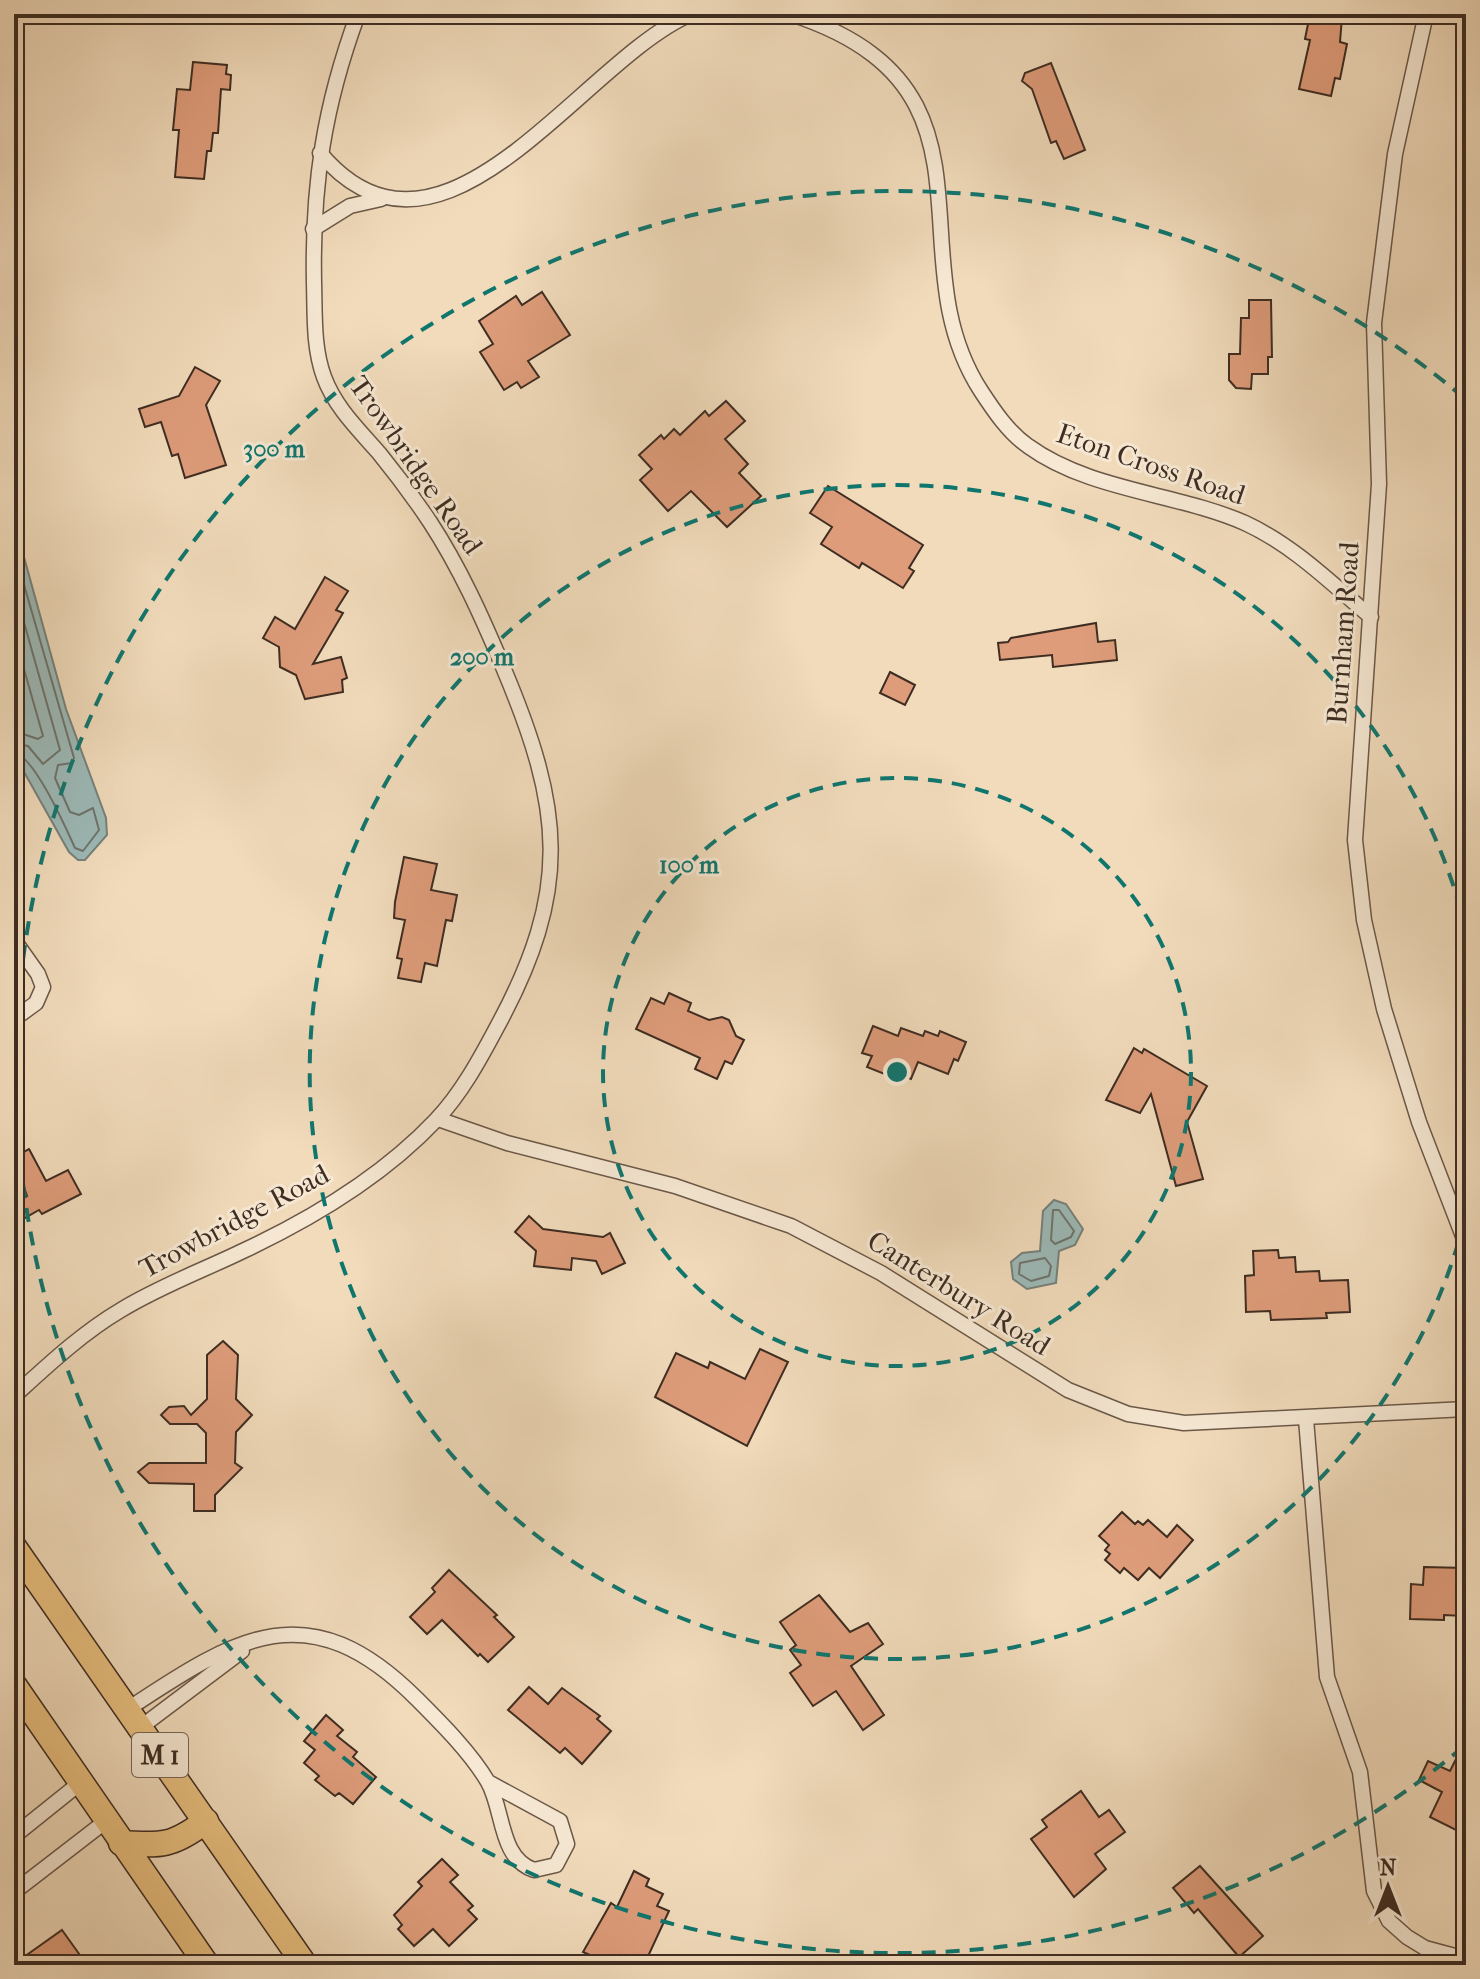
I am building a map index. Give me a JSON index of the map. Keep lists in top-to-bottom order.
{
  "streets": {
    "main road": ["M 1"],
    "street": [
      "Eton Cross Road",
      "Trowbridge Road",
      "Burnham Road",
      "Canterbury Road"
    ]
  },
  "crossings": [
    ["Eton Cross Road", "Burnham Road"],
    ["Trowbridge Road", "Canterbury Road"]
  ],
  "north": "top",
  "rings": ["300 m", "200 m", "100 m"]
}
